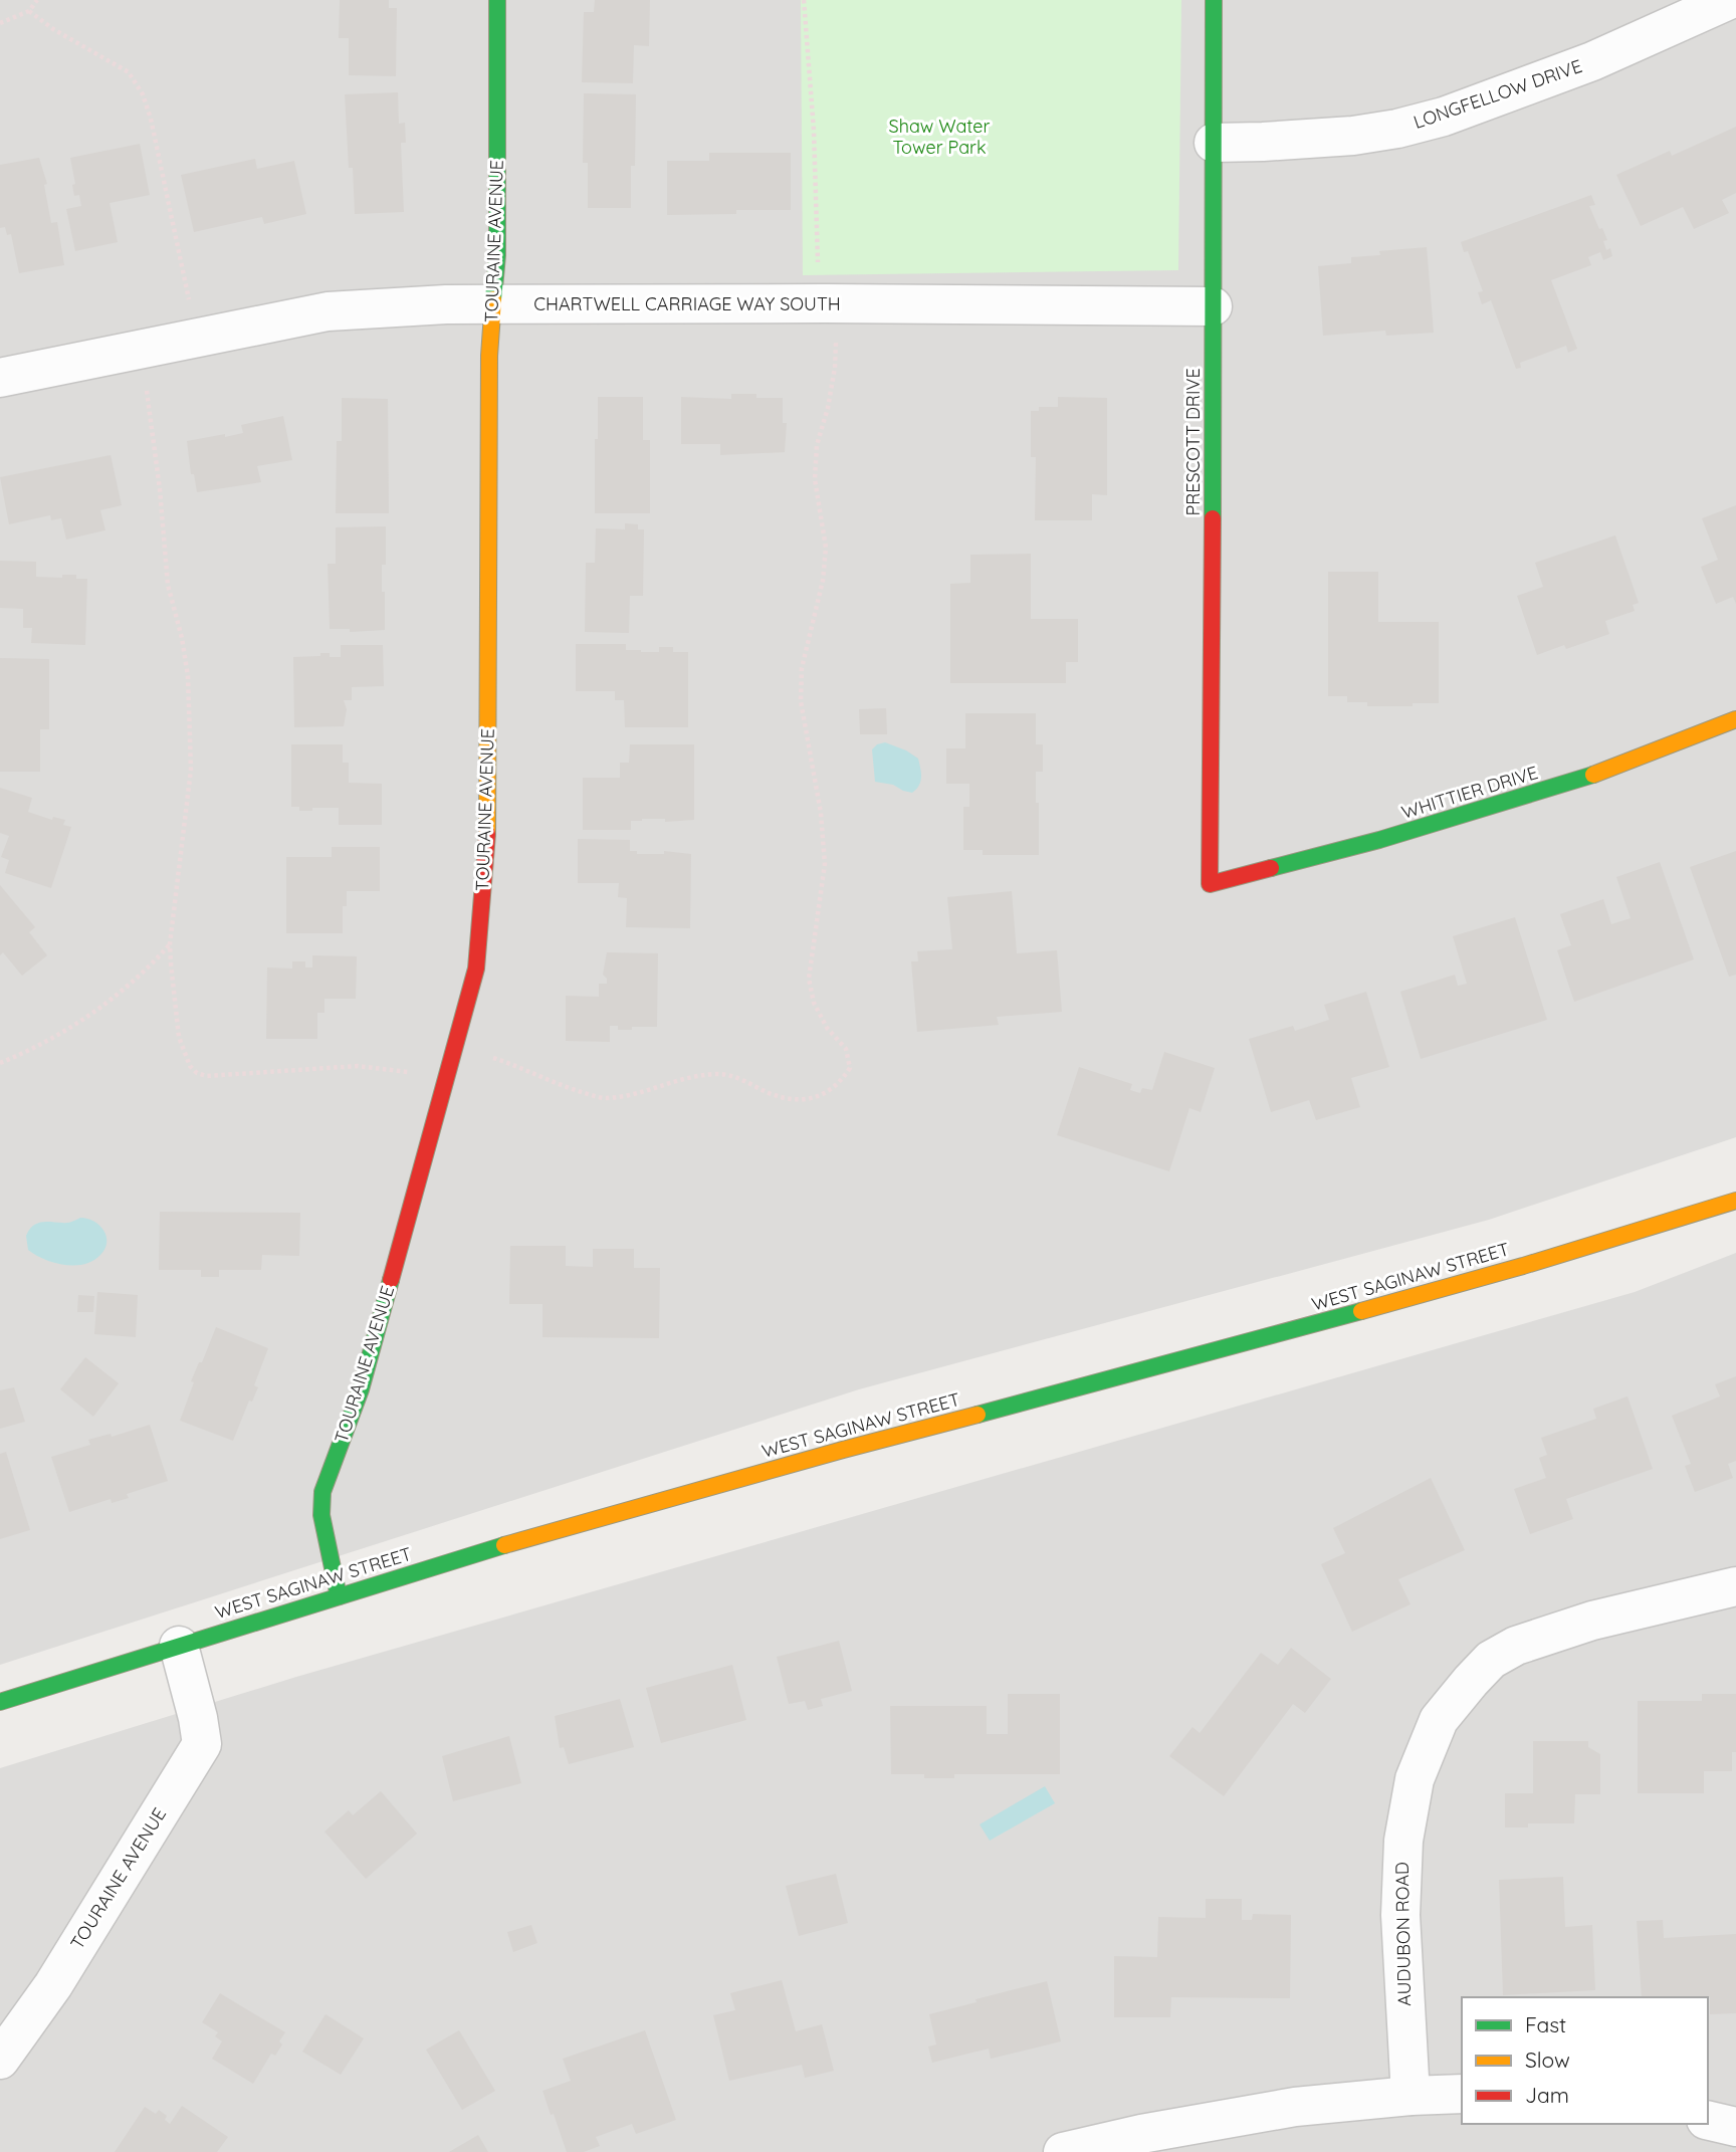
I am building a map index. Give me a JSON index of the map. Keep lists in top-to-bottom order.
{
  "streets": {
    "street": [
      "LONGFELLOW DRIVE",
      "TOURAINE AVENUE",
      "CHARTWELL CARRIAGE WAY SOUTH",
      "PRESCOTT DRIVE",
      "WHITTIER DRIVE",
      "WEST SAGINAW STREET",
      "AUDUBON ROAD"
    ]
  },
  "crossings": [
    ["LONGFELLOW DRIVE", "PRESCOTT DRIVE"],
    ["TOURAINE AVENUE", "CHARTWELL CARRIAGE WAY SOUTH"],
    ["TOURAINE AVENUE", "WEST SAGINAW STREET"],
    ["CHARTWELL CARRIAGE WAY SOUTH", "PRESCOTT DRIVE"],
    ["PRESCOTT DRIVE", "WHITTIER DRIVE"]
  ],
  "parks": ["Shaw Water Tower Park"],
  "legend": ["Fast", "Slow", "Jam"]
}
